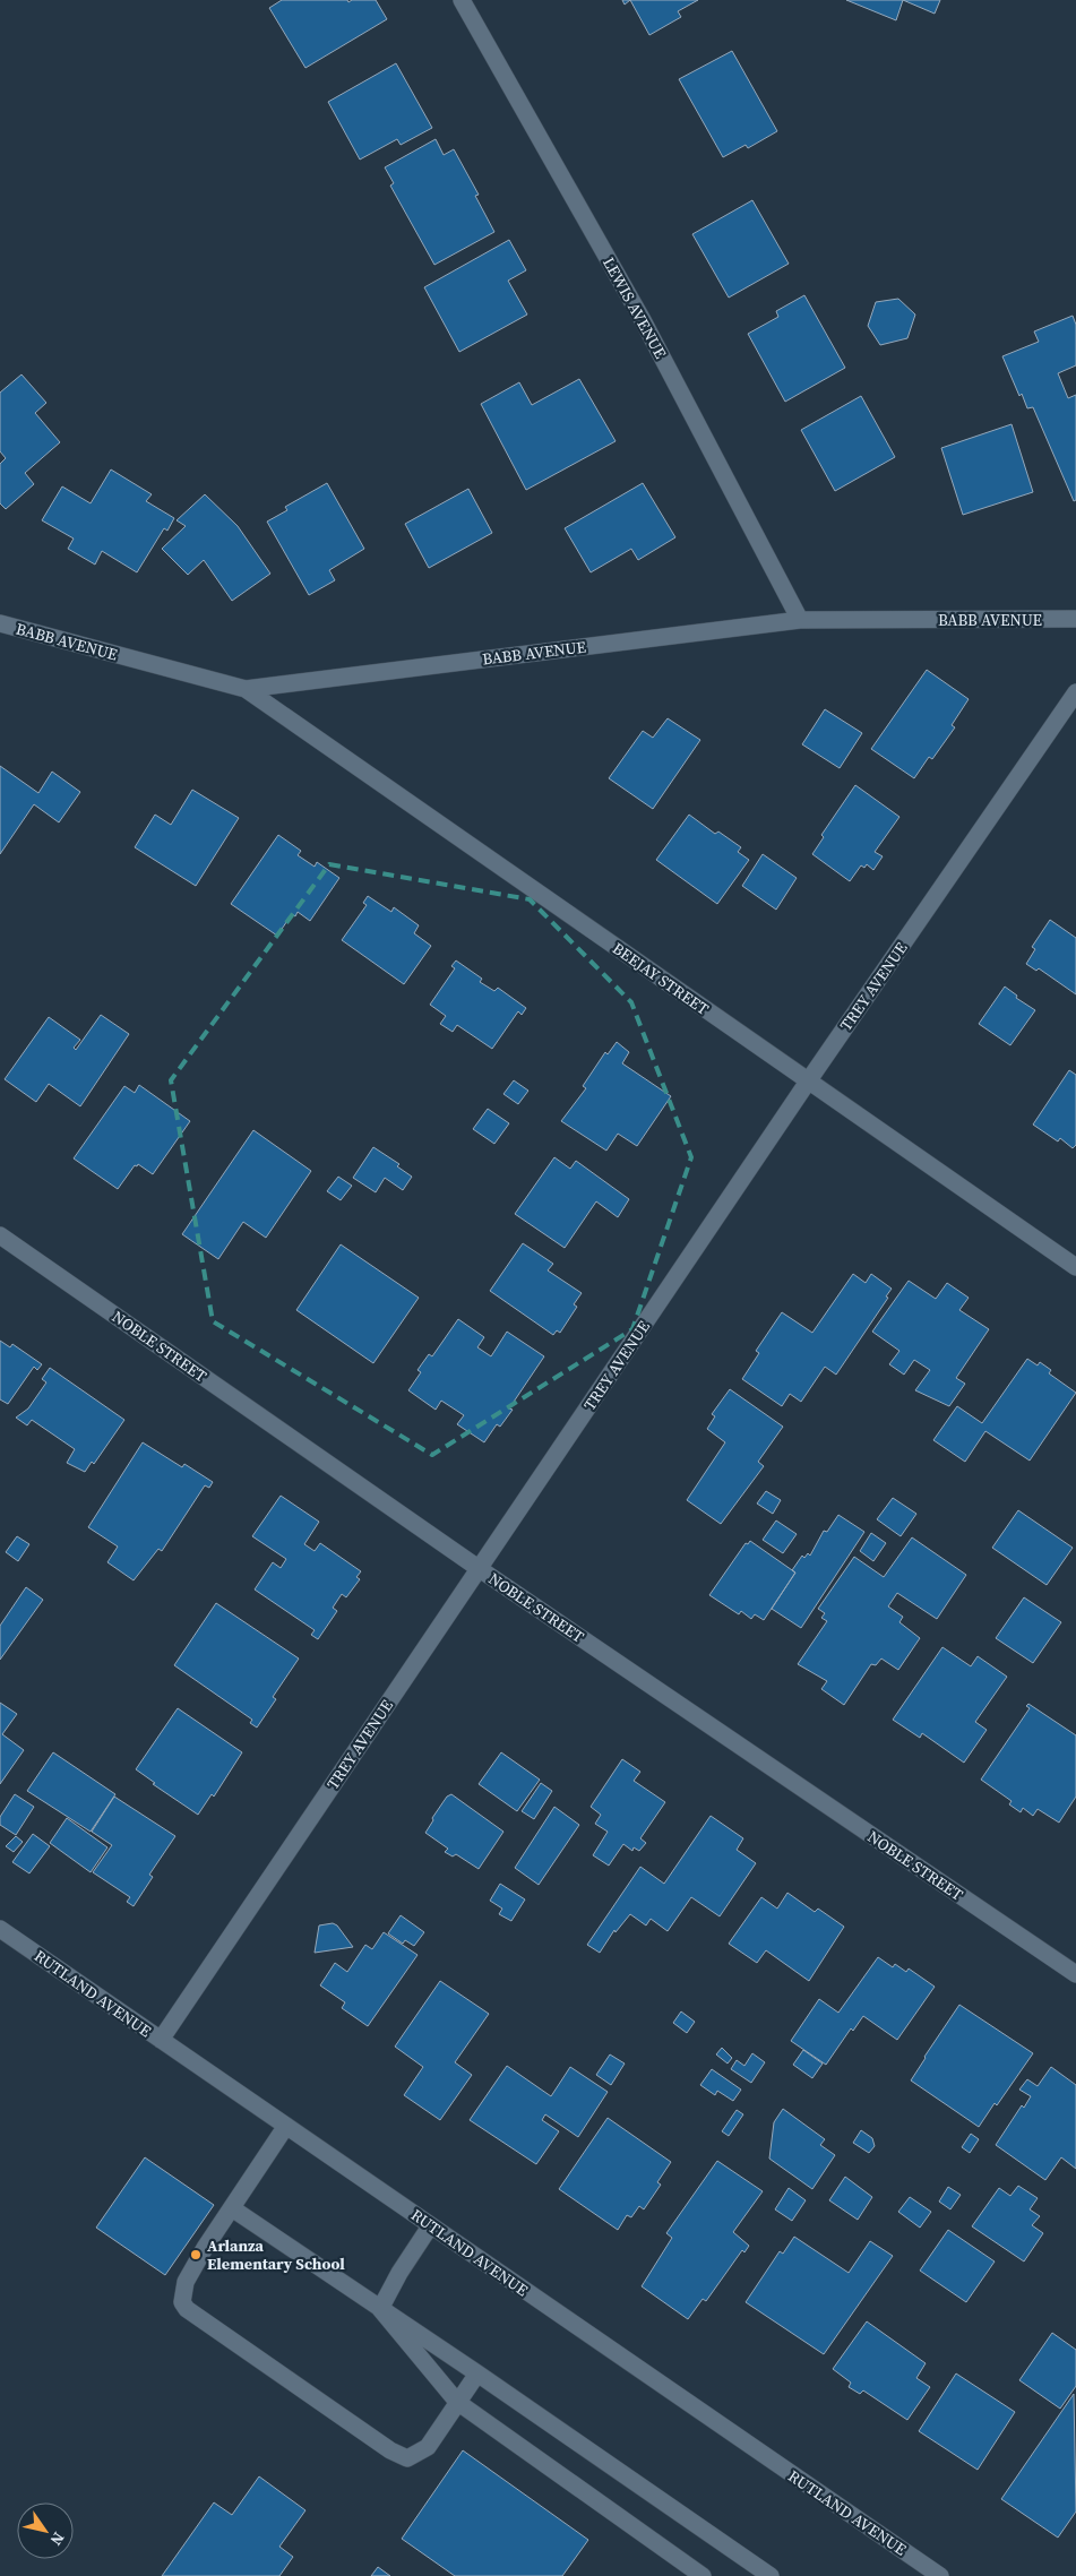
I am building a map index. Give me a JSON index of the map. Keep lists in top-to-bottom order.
{
  "streets": {
    "street": [
      "LEWIS AVENUE",
      "BABB AVENUE",
      "BEEJAY STREET",
      "TREY AVENUE",
      "NOBLE STREET",
      "RUTLAND AVENUE"
    ]
  },
  "crossings": [
    ["LEWIS AVENUE", "BABB AVENUE"],
    ["BABB AVENUE", "BEEJAY STREET"],
    ["BEEJAY STREET", "TREY AVENUE"],
    ["TREY AVENUE", "NOBLE STREET"],
    ["TREY AVENUE", "RUTLAND AVENUE"]
  ],
  "places": ["Arlanza Elementary School"],
  "north": "bottom right"
}
